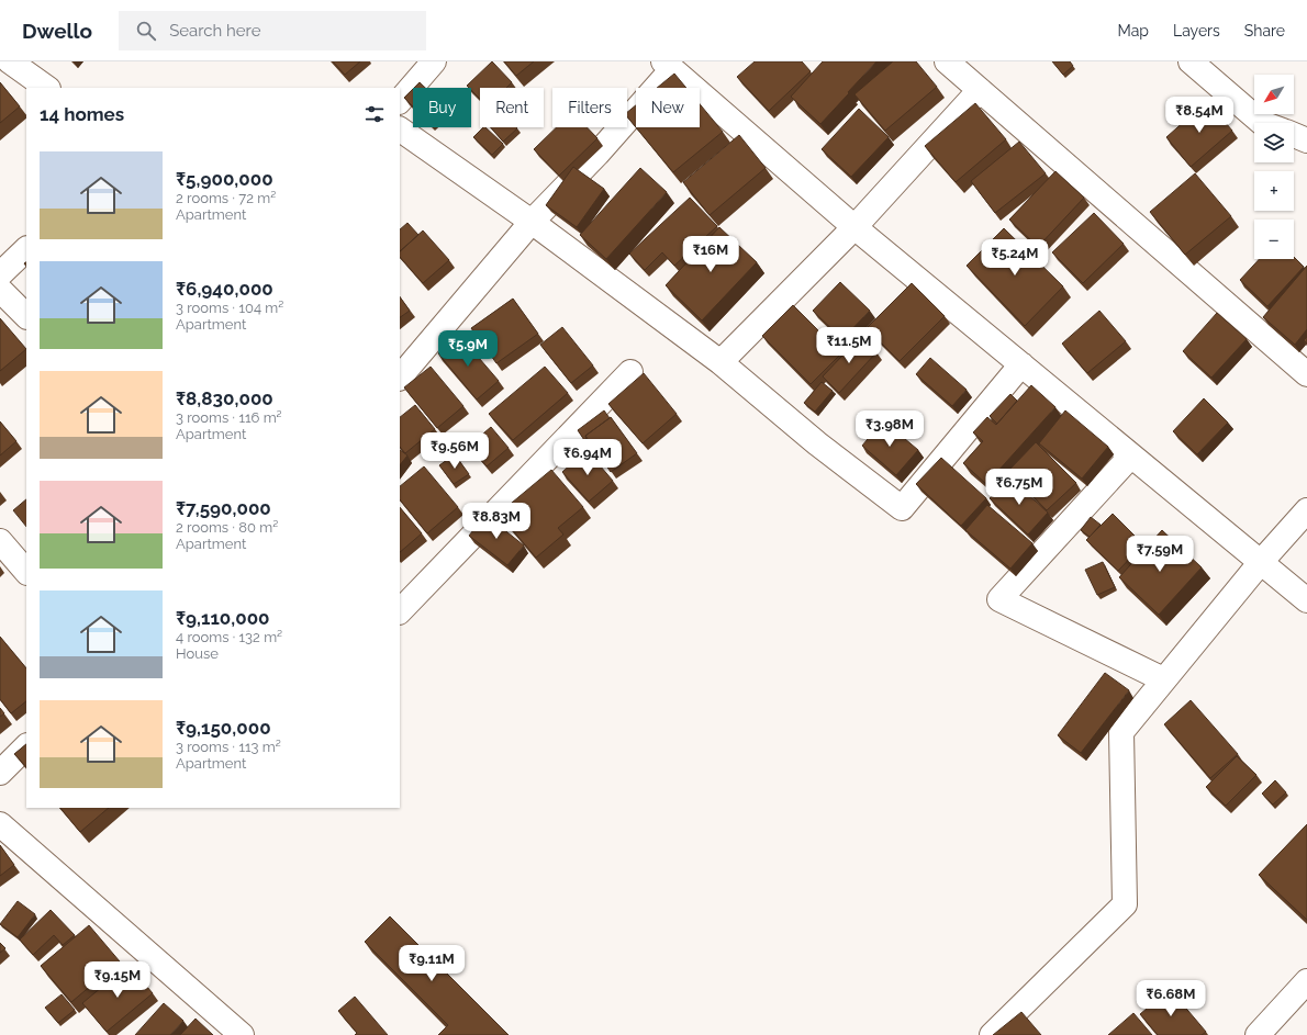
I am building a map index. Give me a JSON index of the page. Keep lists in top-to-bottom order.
{
  "north": "bottom left",
  "page": {
    "header": "Dwello",
    "search": "Search here",
    "nav": ["Map", "Layers", "Share"],
    "map_buttons": ["+", "−"],
    "chip": [
      "Buy",
      "Rent",
      "Filters",
      "New"
    ],
    "heading": "14 homes",
    "price": [
      "₹8.54M",
      "₹16M",
      "₹5.24M",
      "₹11.5M",
      "₹5.9M",
      "₹3.98M",
      "₹9.56M",
      "₹6.94M",
      "₹6.75M",
      "₹8.83M",
      "₹7.59M",
      "₹9.11M",
      "₹9.15M",
      "₹6.68M"
    ],
    "list": [
      {
        "name": "₹5,900,000",
        "note": "2 rooms · 72 m² · Apartment"
      },
      {
        "name": "₹6,940,000",
        "note": "3 rooms · 104 m² · Apartment"
      },
      {
        "name": "₹8,830,000",
        "note": "3 rooms · 116 m² · Apartment"
      },
      {
        "name": "₹7,590,000",
        "note": "2 rooms · 80 m² · Apartment"
      },
      {
        "name": "₹9,110,000",
        "note": "4 rooms · 132 m² · House"
      },
      {
        "name": "₹9,150,000",
        "note": "3 rooms · 113 m² · Apartment"
      }
    ]
  }
}
